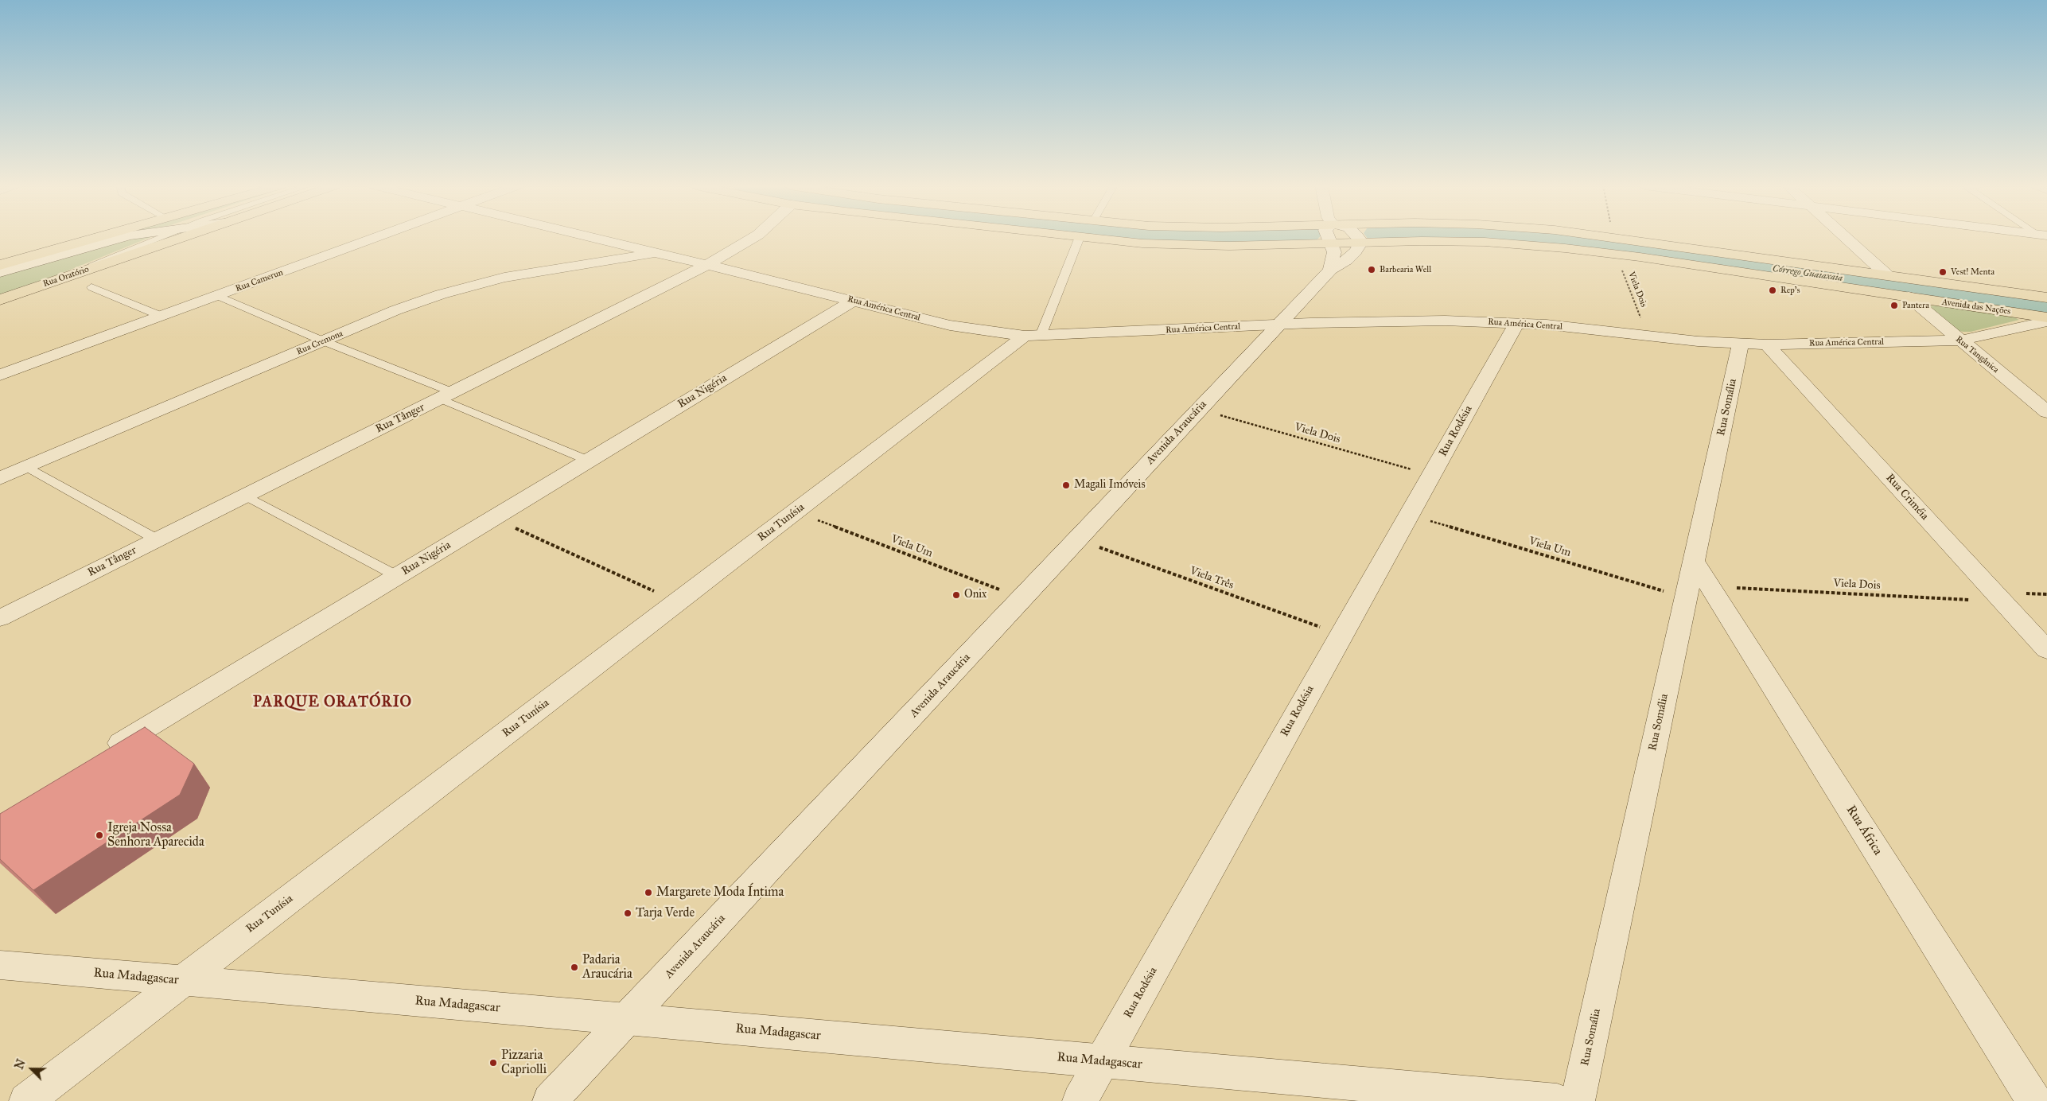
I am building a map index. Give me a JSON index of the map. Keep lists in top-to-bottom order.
{
  "streets": {
    "main road": ["Rua Oratório", "Avenida das Nações"],
    "street": [
      "Rua Camerun",
      "Rua América Central",
      "Rua Cremona",
      "Rua Tangânica",
      "Rua Nigéria",
      "Rua Somália",
      "Rua Tânger",
      "Rua Rodésia",
      "Avenida Araucária",
      "Rua Criméia",
      "Rua Tunísia",
      "Rua África",
      "Rua Madagascar"
    ],
    "path": ["Viela Dois", "Viela Um", "Viela Três"]
  },
  "crossings": [
    ["Viela Dois", "Avenida das Nações"],
    ["Viela Dois", "Rua América Central"],
    ["Viela Dois", "Rua Somália"],
    ["Viela Dois", "Rua Rodésia"],
    ["Viela Dois", "Avenida Araucária"],
    ["Viela Dois", "Rua Criméia"],
    ["Viela Dois", "Viela Um"],
    ["Viela Dois", "Rua África"],
    ["Avenida das Nações", "Rua Tangânica"],
    ["Rua América Central", "Rua Cremona"],
    ["Rua América Central", "Rua Tangânica"],
    ["Rua América Central", "Rua Nigéria"],
    ["Rua América Central", "Rua Somália"],
    ["Rua América Central", "Rua Tânger"],
    ["Rua América Central", "Rua Rodésia"],
    ["Rua América Central", "Avenida Araucária"],
    ["Rua América Central", "Rua Criméia"],
    ["Rua América Central", "Rua Tunísia"],
    ["Rua Somália", "Viela Um"],
    ["Rua Somália", "Rua África"],
    ["Rua Rodésia", "Viela Um"],
    ["Rua Rodésia", "Viela Três"],
    ["Rua Rodésia", "Rua Madagascar"],
    ["Avenida Araucária", "Viela Um"],
    ["Avenida Araucária", "Viela Três"],
    ["Avenida Araucária", "Rua Madagascar"],
    ["Rua Tunísia", "Viela Um"],
    ["Rua Tunísia", "Rua Madagascar"],
    ["Viela Um", "Rua África"]
  ],
  "districts": ["PARQUE ORATÓRIO"],
  "water": ["Córrego Guaiaxaia"],
  "places": [
    "Barbearia Well",
    "Vest! Menta",
    "Rep's",
    "Pantera",
    "Magali Imóveis",
    "Onix",
    "Igreja Nossa Senhora Aparecida",
    "Margarete Moda Íntima",
    "Tarja Verde",
    "Padaria Araucária",
    "Pizzaria Capriolli"
  ],
  "north": "top left"
}
